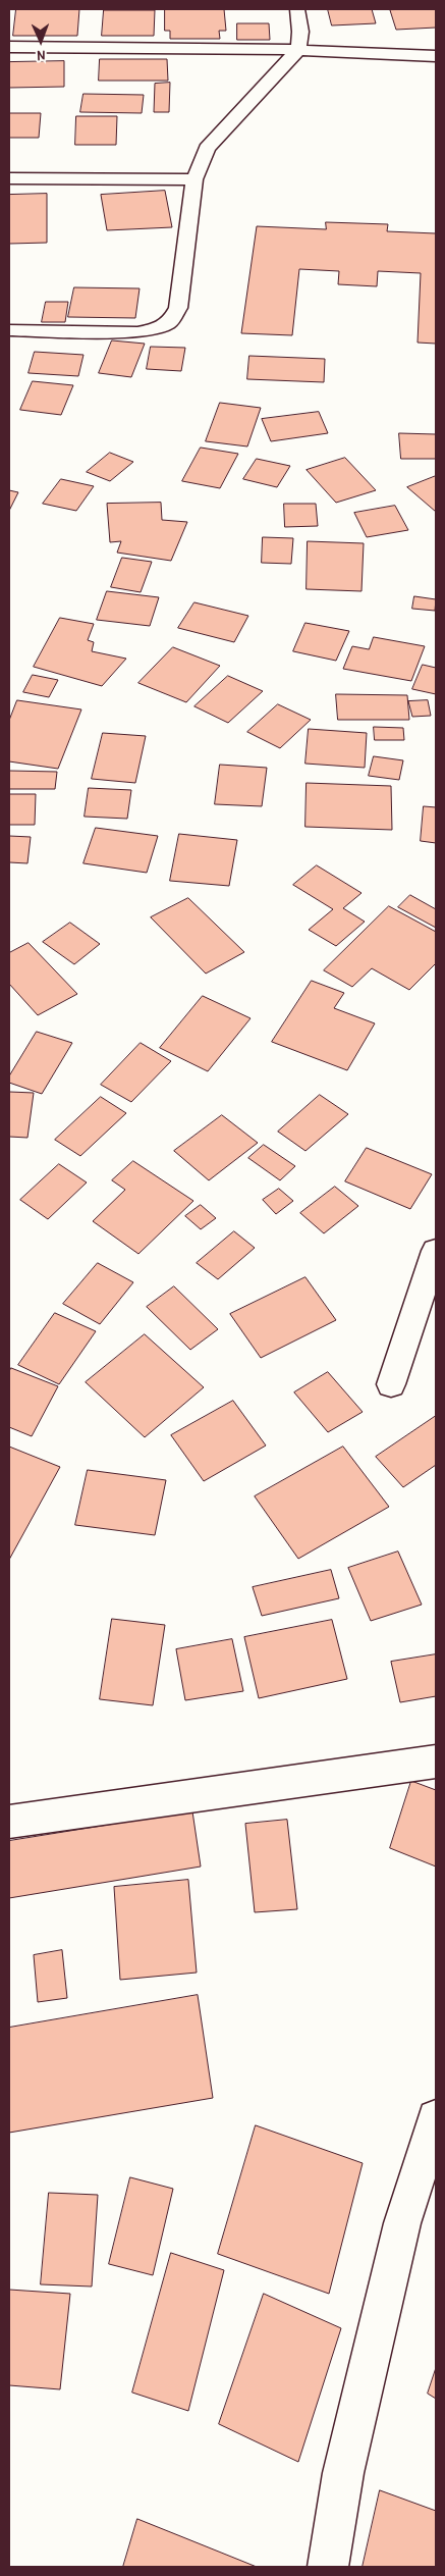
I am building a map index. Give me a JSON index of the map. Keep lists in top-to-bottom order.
{
  "north": "bottom"
}
